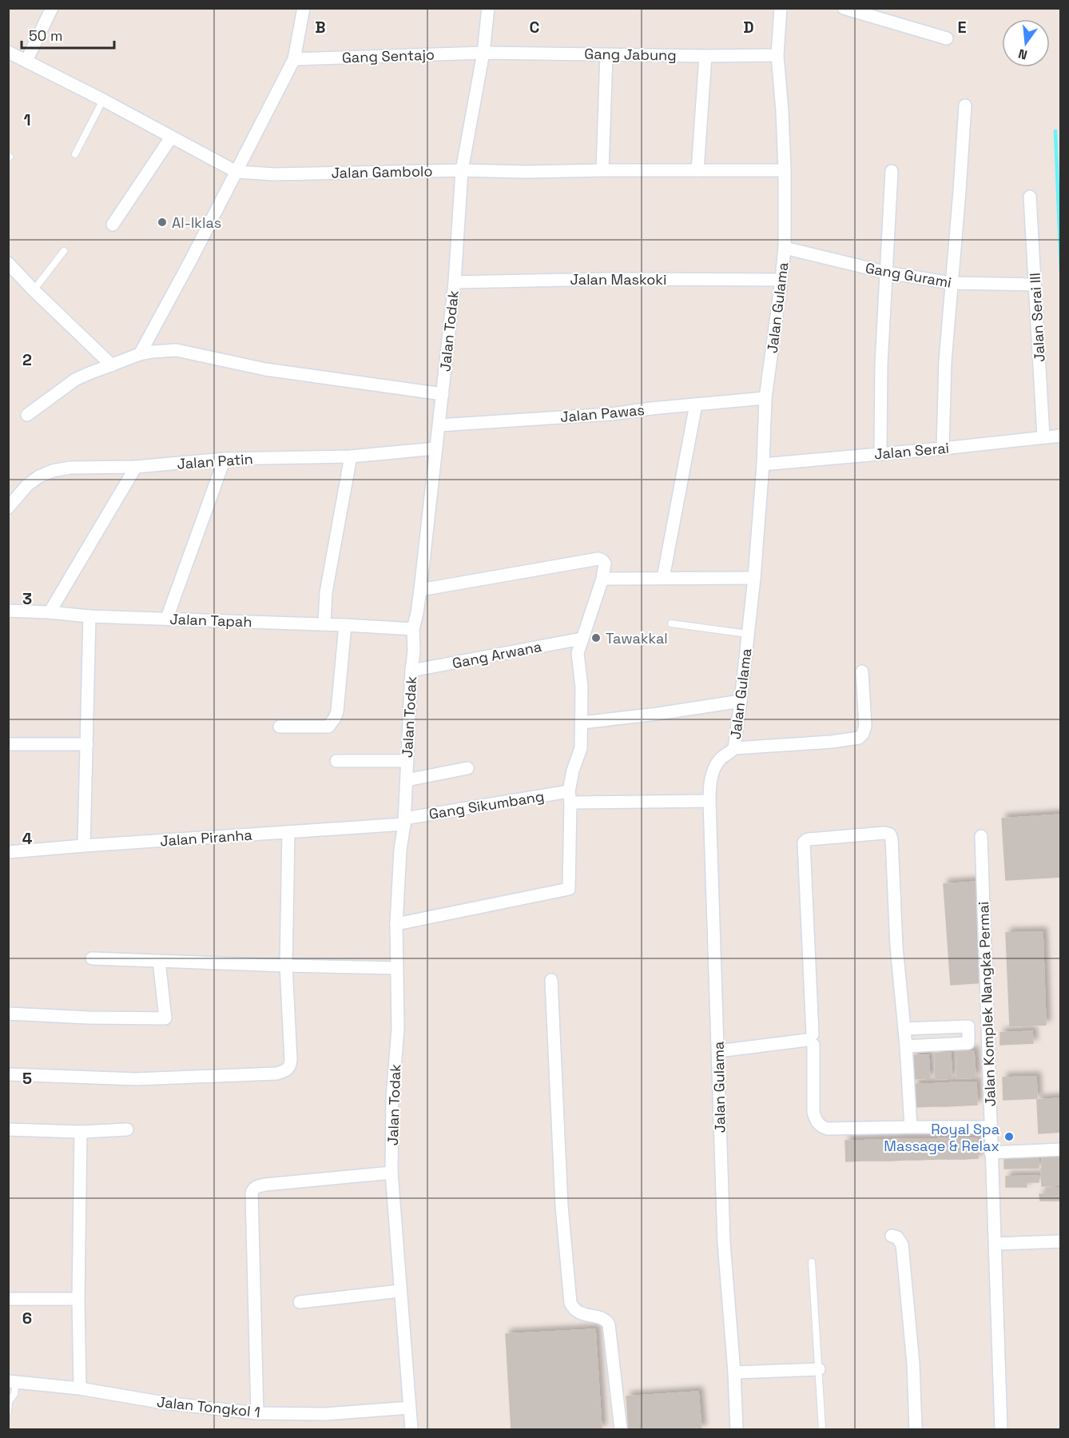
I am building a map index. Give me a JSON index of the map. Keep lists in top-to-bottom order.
{
  "streets": {
    "street": [
      "Gang Jabung",
      "Gang Sentajo",
      "Jalan Gambolo",
      "Gang Gurami",
      "Jalan Maskoki",
      "Jalan Gulama",
      "Jalan Serai III",
      "Jalan Todak",
      "Jalan Pawas",
      "Jalan Serai",
      "Jalan Patin",
      "Jalan Tapah",
      "Gang Arwana",
      "Gang Sikumbang",
      "Jalan Piranha",
      "Jalan Komplek Nangka Permai",
      "Jalan Tongkol 1"
    ]
  },
  "crossings": [
    ["Gang Jabung", "Gang Sentajo"],
    ["Gang Jabung", "Jalan Gulama"],
    ["Gang Jabung", "Jalan Todak"],
    ["Gang Sentajo", "Jalan Todak"],
    ["Jalan Gambolo", "Jalan Gulama"],
    ["Jalan Gambolo", "Jalan Todak"],
    ["Gang Gurami", "Jalan Gulama"],
    ["Gang Gurami", "Jalan Serai III"],
    ["Jalan Maskoki", "Jalan Gulama"],
    ["Jalan Maskoki", "Jalan Todak"],
    ["Jalan Gulama", "Jalan Pawas"],
    ["Jalan Gulama", "Jalan Serai"],
    ["Jalan Gulama", "Gang Sikumbang"],
    ["Jalan Serai III", "Jalan Serai"],
    ["Jalan Todak", "Jalan Pawas"],
    ["Jalan Todak", "Jalan Patin"],
    ["Jalan Todak", "Jalan Tapah"],
    ["Jalan Todak", "Gang Arwana"],
    ["Jalan Todak", "Gang Sikumbang"],
    ["Jalan Todak", "Jalan Piranha"],
    ["Jalan Todak", "Jalan Tongkol 1"],
    ["Gang Sikumbang", "Jalan Piranha"]
  ],
  "places": ["Al-Iklas", "Tawakkal", "Royal Spa Massage & Relax"],
  "scale_bar": "50 m",
  "north": "bottom",
  "grid": {
    "columns": [
      "B",
      "C",
      "D",
      "E"
    ],
    "rows": [
      "1",
      "2",
      "3",
      "4",
      "5",
      "6"
    ]
  }
}
